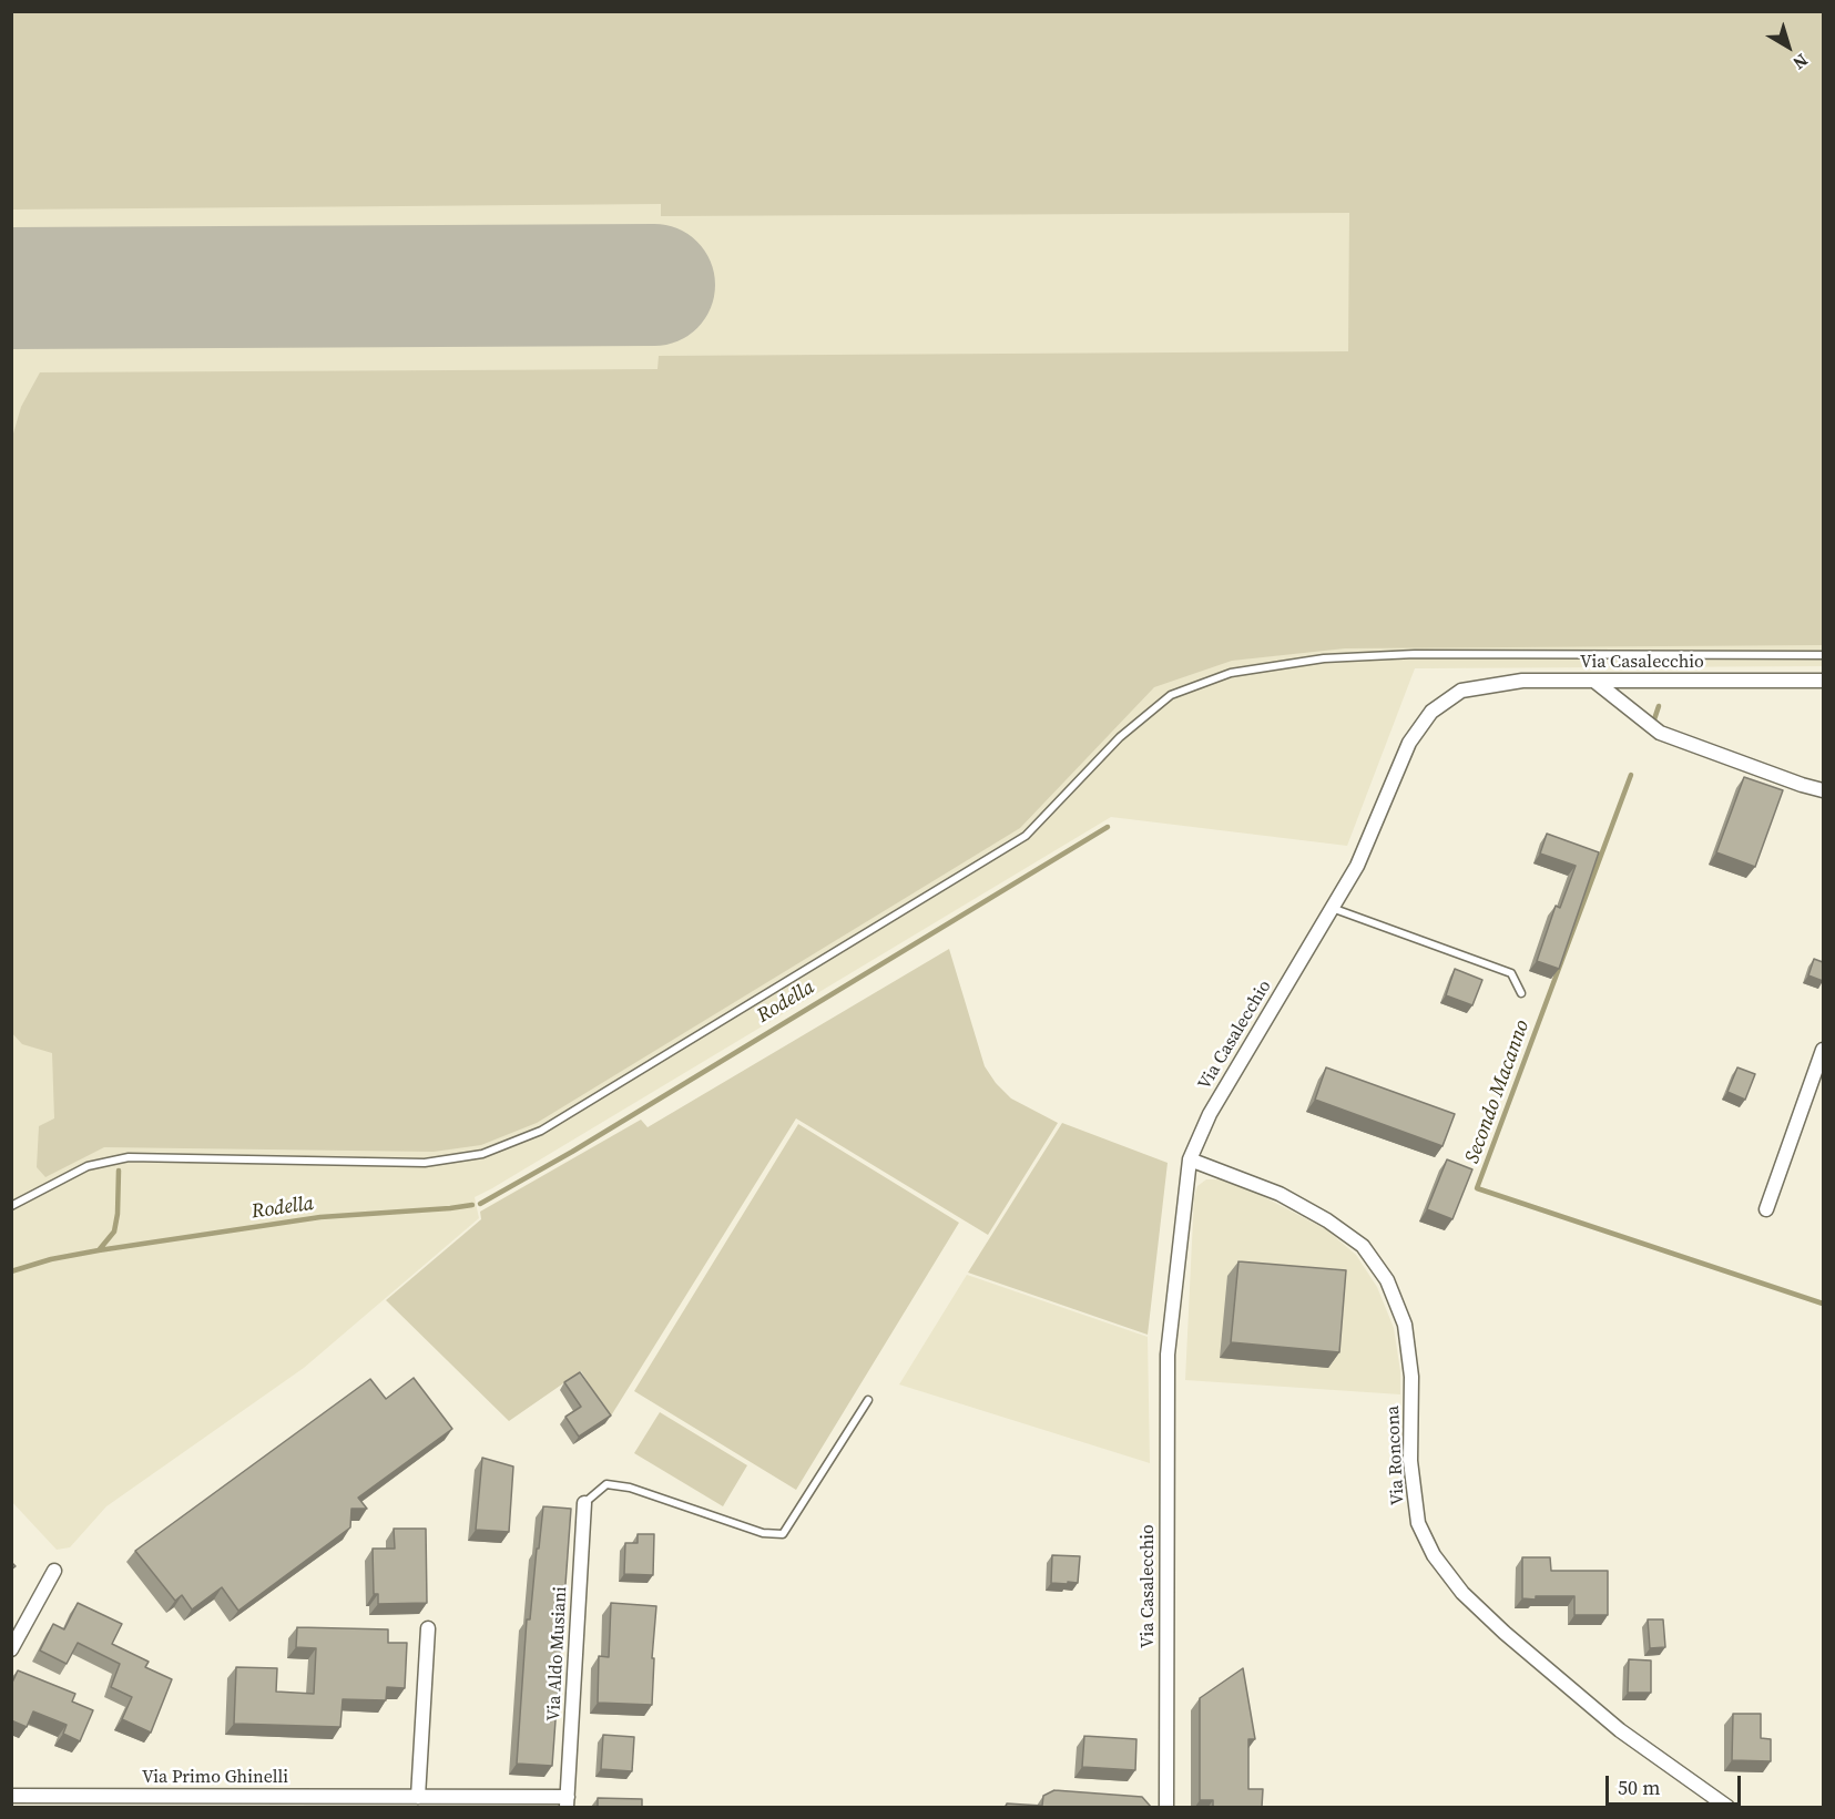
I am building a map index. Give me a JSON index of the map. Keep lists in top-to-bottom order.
{
  "streets": {
    "street": [
      "Via Casalecchio",
      "Via Roncona",
      "Via Aldo Musiani",
      "Via Primo Ghinelli"
    ]
  },
  "crossings": [
    ["Via Casalecchio", "Via Roncona"],
    ["Via Aldo Musiani", "Via Primo Ghinelli"]
  ],
  "water": ["Rodella", "Secondo Macanno"],
  "scale_bar": "50 m",
  "north": "bottom right"
}
